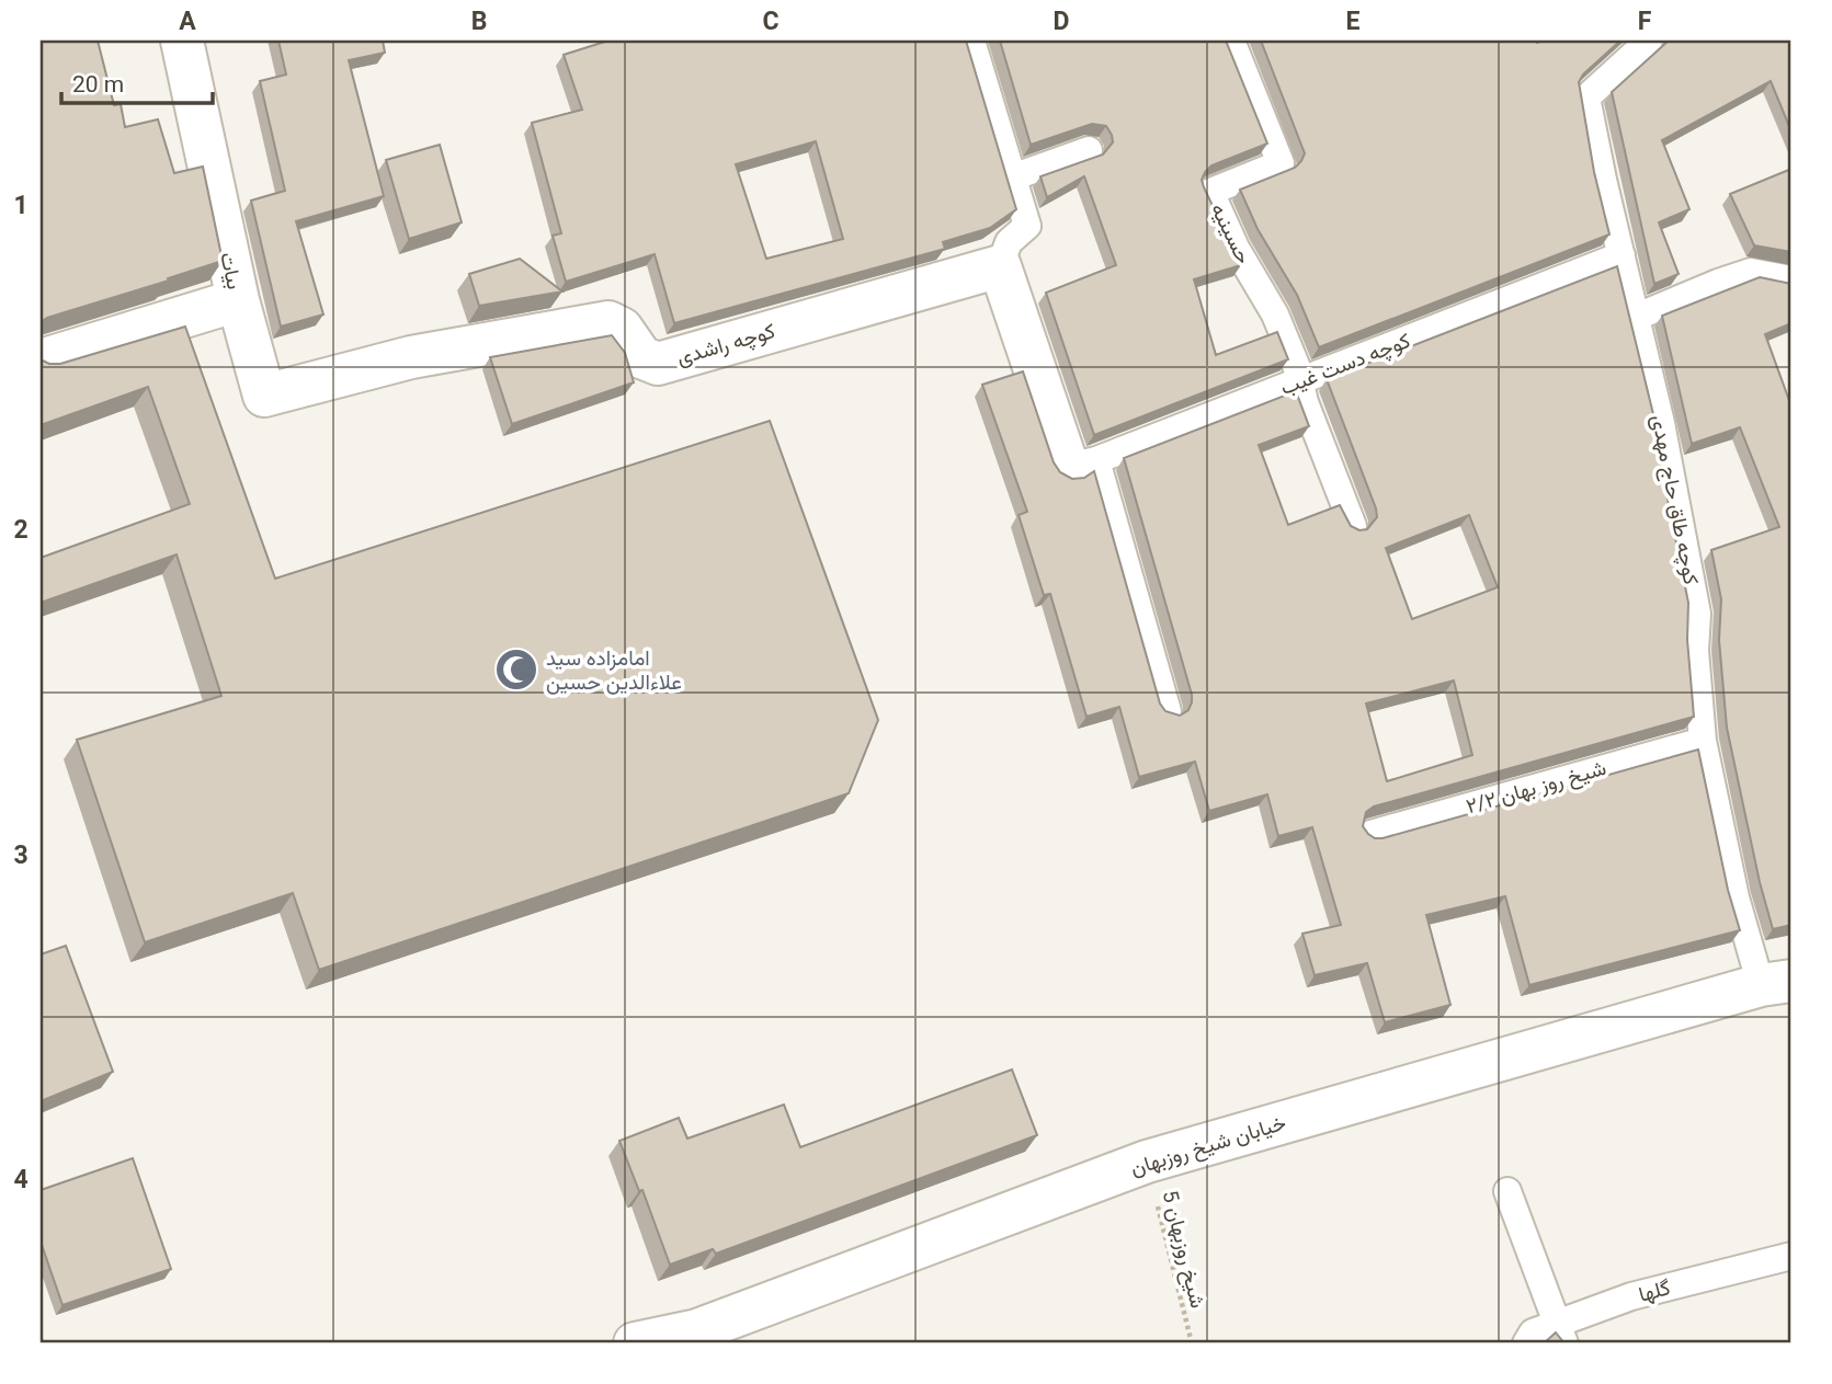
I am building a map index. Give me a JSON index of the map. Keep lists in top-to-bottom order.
{
  "streets": {
    "street": ["بیات", "کوچه راشدی", "خیابان شیخ روزبهان"],
    "lane": [
      "حسینیه",
      "کوچه دست غیب",
      "کوچه طاق حاج مهدی",
      "شیخ روز بهان ۲/۲",
      "گلها"
    ],
    "path": ["شیخ روزبهان 5"]
  },
  "crossings": [
    ["حسینیه", "کوچه دست غیب"],
    ["بیات", "کوچه راشدی"],
    ["کوچه دست غیب", "کوچه طاق حاج مهدی"],
    ["کوچه طاق حاج مهدی", "شیخ روز بهان ۲/۲"],
    ["کوچه طاق حاج مهدی", "خیابان شیخ روزبهان"],
    ["خیابان شیخ روزبهان", "شیخ روزبهان 5"]
  ],
  "places": {
    "mosque": ["امامزاده سید علاءالدین حسین"]
  },
  "scale_bar": "20 m",
  "grid": {
    "columns": [
      "A",
      "B",
      "C",
      "D",
      "E",
      "F"
    ],
    "rows": [
      "1",
      "2",
      "3",
      "4"
    ]
  }
}
